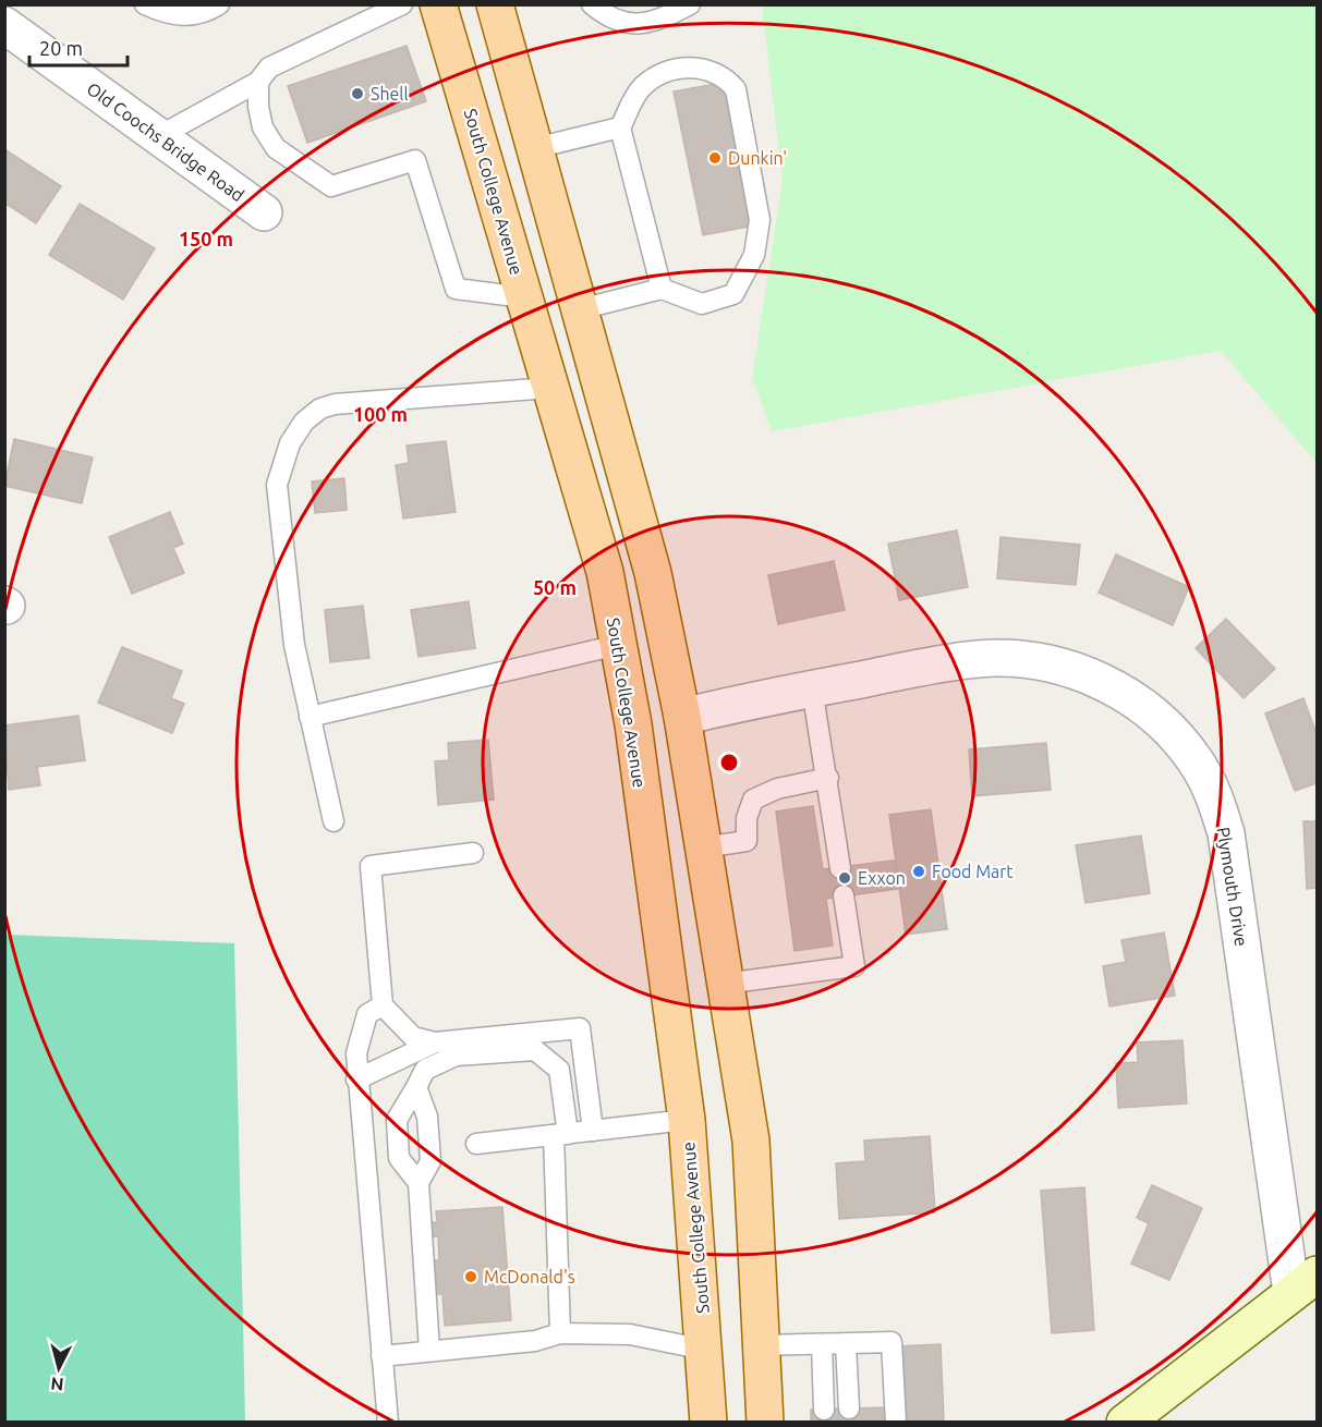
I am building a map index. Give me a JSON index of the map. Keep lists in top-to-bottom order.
{
  "streets": {
    "main road": ["South College Avenue"],
    "street": ["Old Coochs Bridge Road", "Plymouth Drive"]
  },
  "places": [
    "Shell",
    "Dunkin'",
    "Food Mart",
    "Exxon",
    "McDonald's"
  ],
  "scale_bar": "20 m",
  "north": "bottom",
  "rings": ["150 m", "100 m", "50 m"]
}
